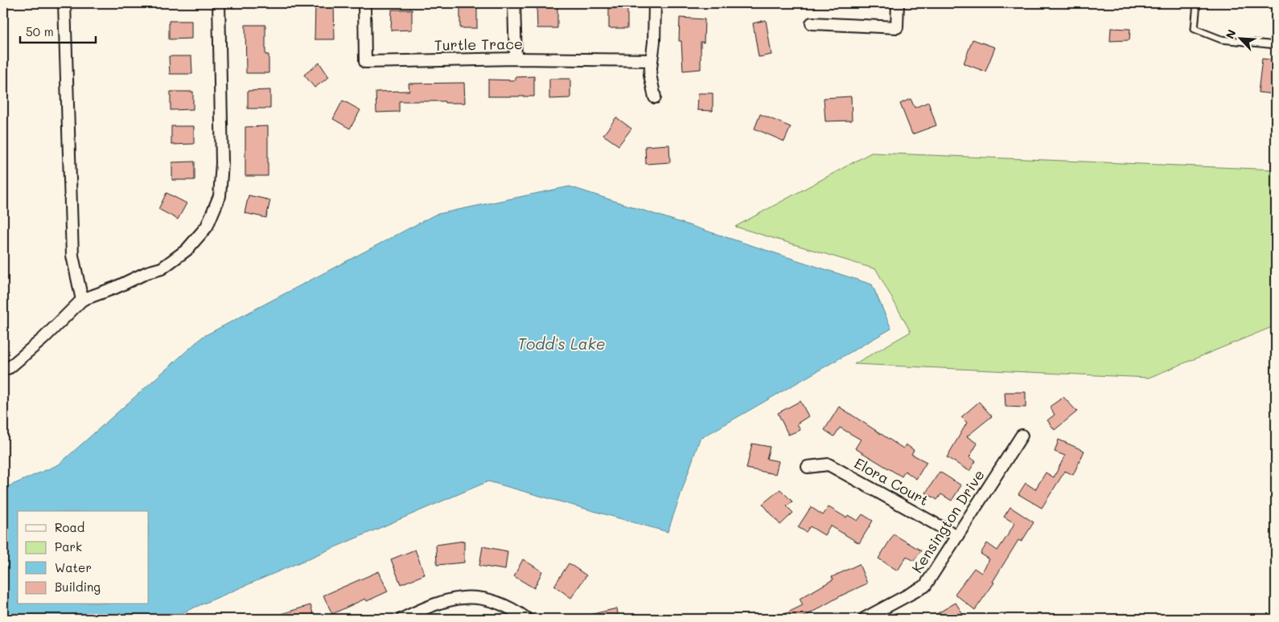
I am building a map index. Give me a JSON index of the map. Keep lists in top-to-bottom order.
{
  "streets": {
    "street": ["Turtle Trace", "Elora Court", "Kensington Drive"]
  },
  "crossings": [
    ["Elora Court", "Kensington Drive"]
  ],
  "water": ["Todd's Lake"],
  "legend": [
    "Road",
    "Park",
    "Water",
    "Building"
  ],
  "scale_bar": "50 m",
  "north": "top left"
}
